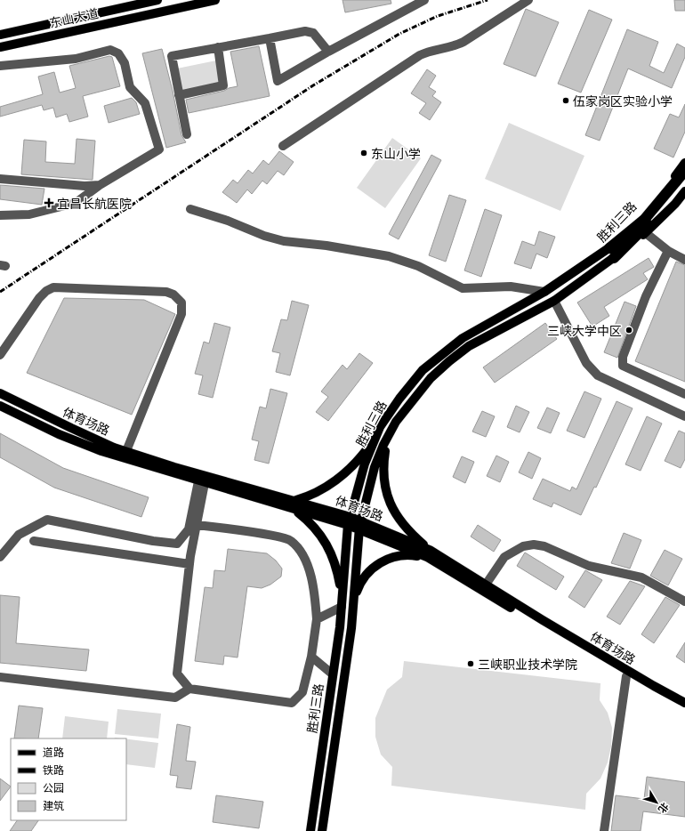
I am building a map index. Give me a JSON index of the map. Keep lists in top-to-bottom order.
{
  "streets": {
    "main road": ["东山大道", "胜利三路", "体育场路"]
  },
  "crossings": [
    ["胜利三路", "体育场路"]
  ],
  "places": {
    "other": [
      "伍家岗区实验小学",
      "东山小学",
      "三峡大学中区",
      "三峡职业技术学院"
    ],
    "health": ["宜昌长航医院"]
  },
  "legend": [
    "道路",
    "铁路",
    "公园",
    "建筑"
  ],
  "north": "bottom right"
}
